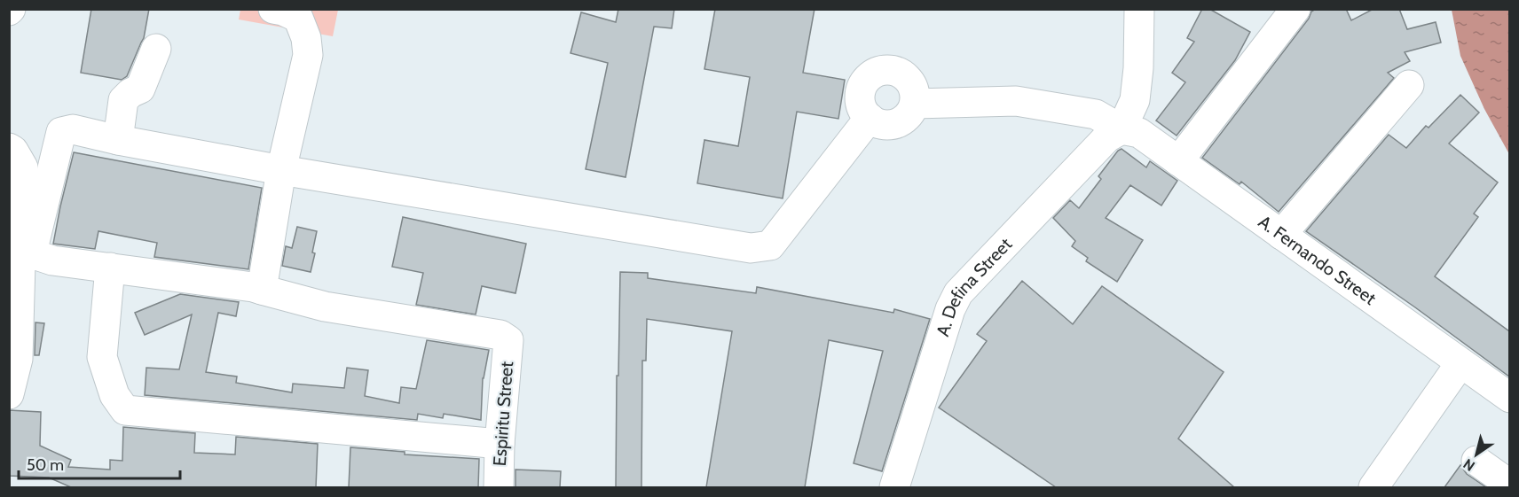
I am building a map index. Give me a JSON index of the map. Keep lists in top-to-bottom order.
{
  "streets": {
    "street": ["A. Fernando Street", "A. Defina Street", "Espiritu Street"]
  },
  "crossings": [
    ["A. Fernando Street", "A. Defina Street"]
  ],
  "scale_bar": "50 m",
  "north": "bottom left"
}
